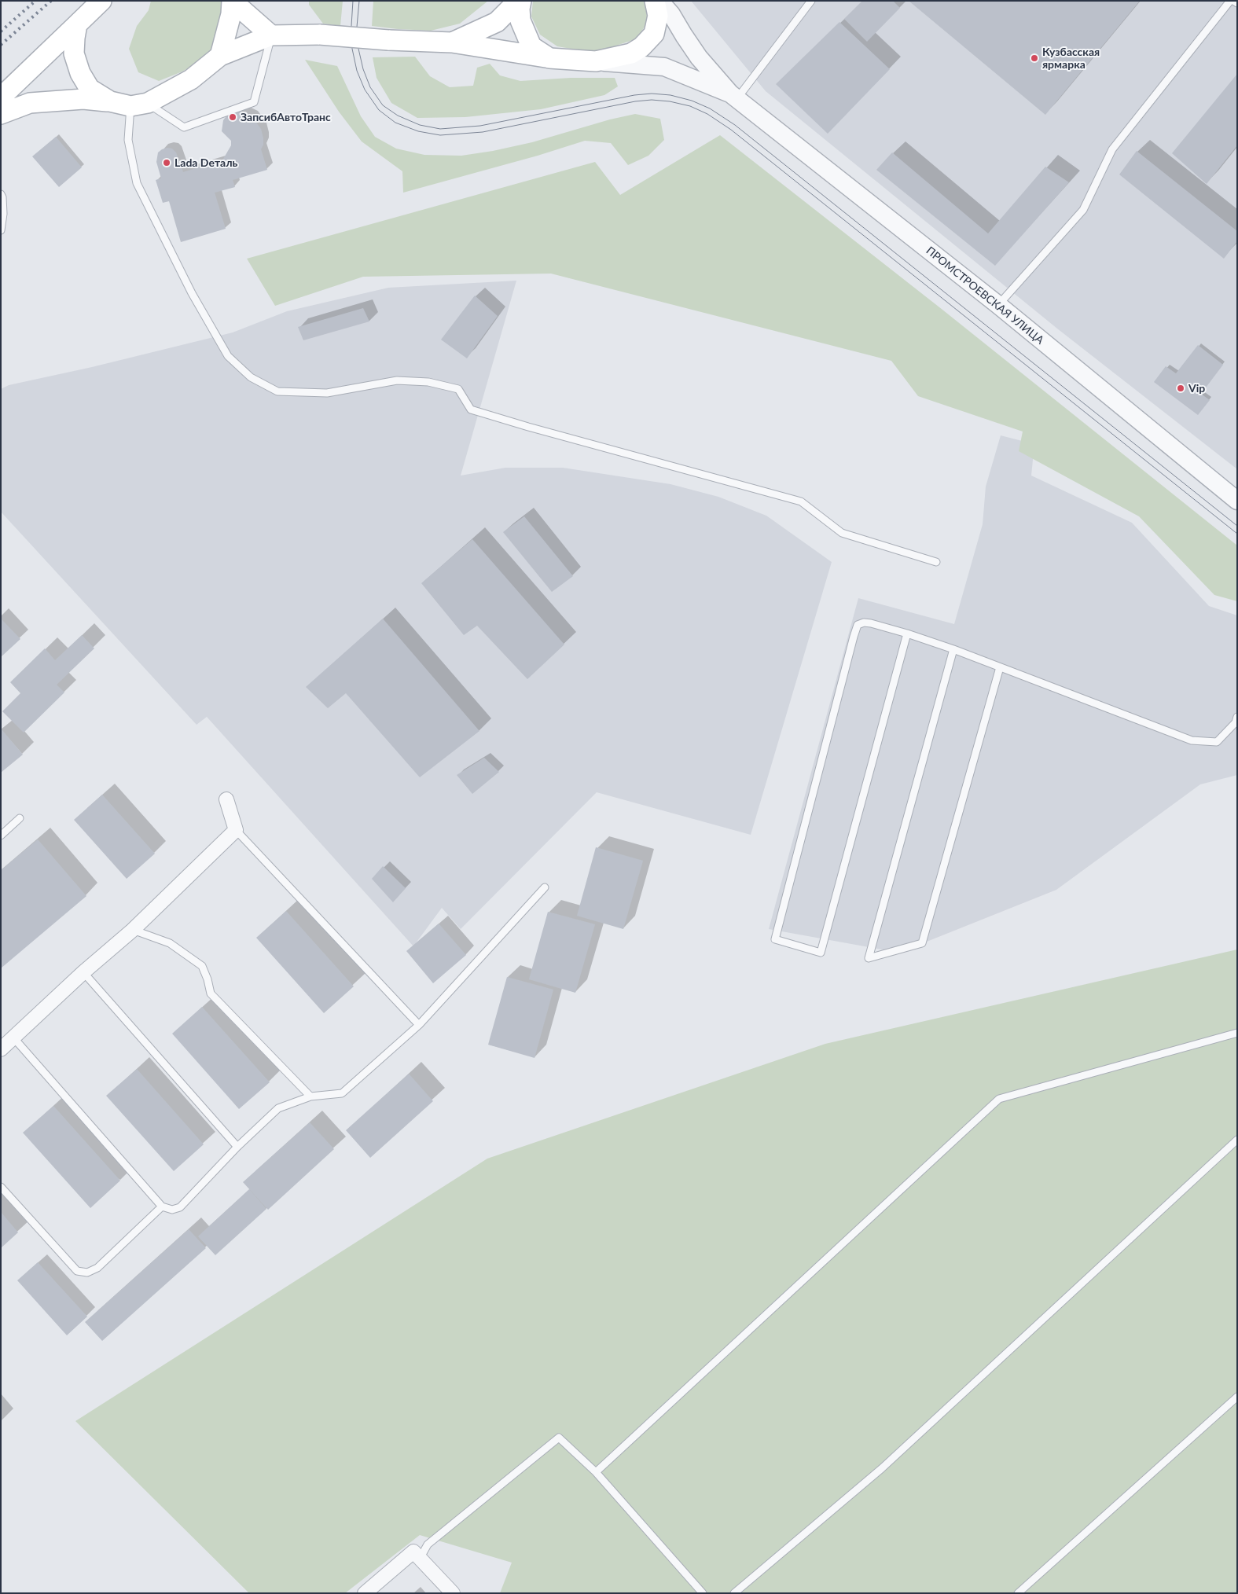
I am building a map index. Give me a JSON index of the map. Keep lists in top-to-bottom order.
{
  "streets": {
    "street": ["ПРОМСТРОЕВСКАЯ УЛИЦА"]
  },
  "places": [
    "Кузбасская ярмарка",
    "ЗапсибАвтоТранс",
    "Lada Dеталь",
    "Vip"
  ]
}
